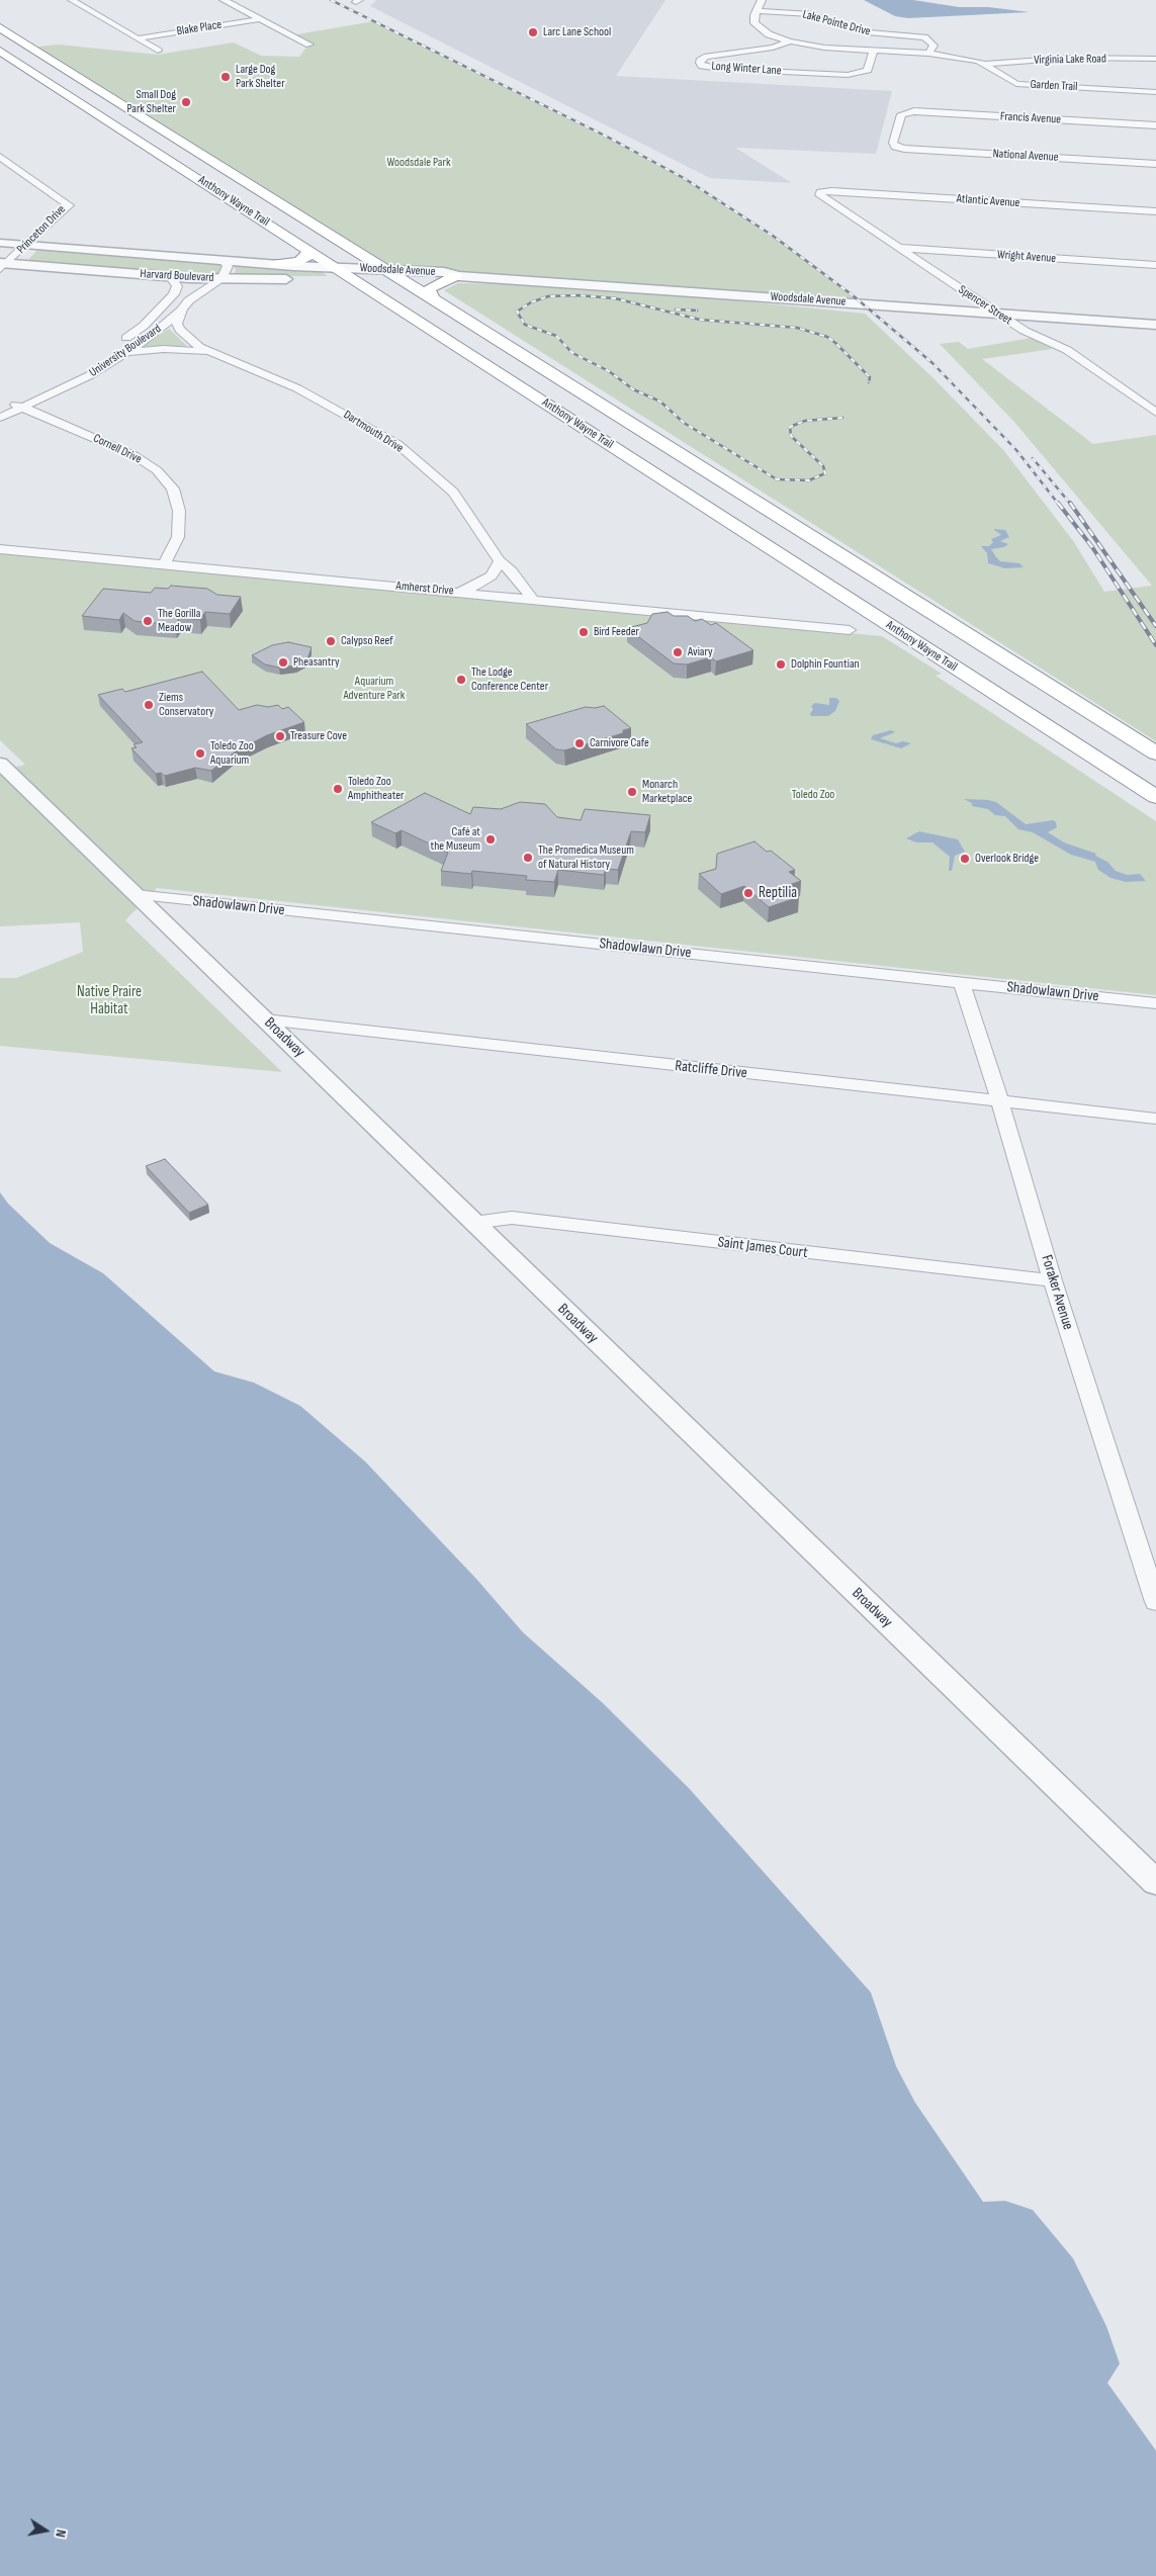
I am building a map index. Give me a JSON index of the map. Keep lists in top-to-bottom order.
{
  "streets": {
    "highway": ["Anthony Wayne Trail"],
    "street": [
      "Lake Pointe Drive",
      "Blake Place",
      "Virginia Lake Road",
      "Long Winter Lane",
      "Garden Trail",
      "Francis Avenue",
      "National Avenue",
      "Atlantic Avenue",
      "Princeton Drive",
      "Wright Avenue",
      "Woodsdale Avenue",
      "Harvard Boulevard",
      "Spencer Street",
      "University Boulevard",
      "Dartmouth Drive",
      "Cornell Drive",
      "Amherst Drive",
      "Shadowlawn Drive",
      "Broadway",
      "Ratcliffe Drive",
      "Saint James Court",
      "Foraker Avenue"
    ]
  },
  "crossings": [
    ["Lake Pointe Drive", "Garden Trail"],
    ["Virginia Lake Road", "Garden Trail"],
    ["Long Winter Lane", "Garden Trail"],
    ["Francis Avenue", "National Avenue"],
    ["Anthony Wayne Trail", "Woodsdale Avenue"],
    ["Anthony Wayne Trail", "Harvard Boulevard"],
    ["Atlantic Avenue", "Spencer Street"],
    ["Princeton Drive", "Harvard Boulevard"],
    ["Wright Avenue", "Spencer Street"],
    ["Woodsdale Avenue", "Harvard Boulevard"],
    ["Woodsdale Avenue", "Spencer Street"],
    ["Harvard Boulevard", "University Boulevard"],
    ["University Boulevard", "Dartmouth Drive"],
    ["University Boulevard", "Cornell Drive"],
    ["Dartmouth Drive", "Amherst Drive"],
    ["Cornell Drive", "Amherst Drive"],
    ["Shadowlawn Drive", "Broadway"],
    ["Shadowlawn Drive", "Foraker Avenue"],
    ["Broadway", "Ratcliffe Drive"],
    ["Broadway", "Saint James Court"],
    ["Ratcliffe Drive", "Foraker Avenue"],
    ["Saint James Court", "Foraker Avenue"]
  ],
  "parks": [
    "Woodsdale Park",
    "Aquarium Adventure Park",
    "Toledo Zoo",
    "Native Praire Habitat"
  ],
  "places": [
    "Larc Lane School",
    "Large Dog Park Shelter",
    "Small Dog Park Shelter",
    "The Gorilla Meadow",
    "Bird Feeder",
    "Calypso Reef",
    "Aviary",
    "Pheasantry",
    "Dolphin Fountian",
    "The Lodge Conference Center",
    "Ziems Conservatory",
    "Treasure Cove",
    "Carnivore Cafe",
    "Toledo Zoo Aquarium",
    "Toledo Zoo Amphitheater",
    "Monarch Marketplace",
    "Café at the Museum",
    "The Promedica Museum of Natural History",
    "Overlook Bridge",
    "Reptilia"
  ],
  "north": "right"
}
